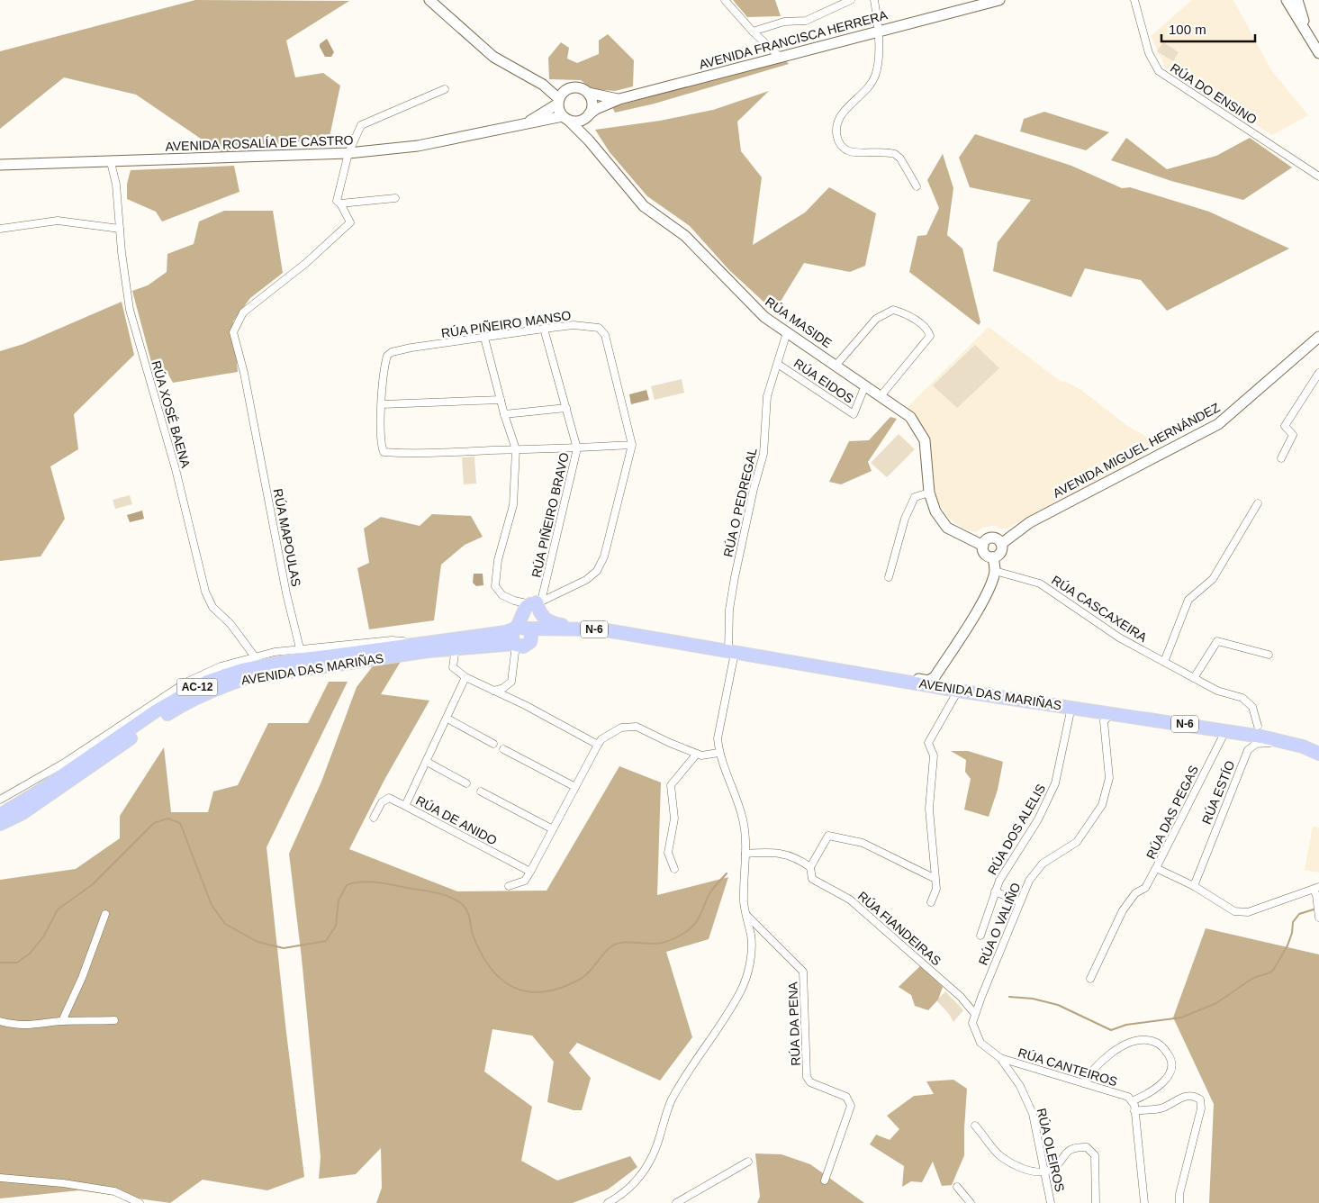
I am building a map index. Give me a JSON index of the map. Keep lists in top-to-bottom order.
{
  "streets": {
    "highway": ["N-6", "AVENIDA DAS MARIÑAS", "AC-12"],
    "street": [
      "AVENIDA FRANCISCA HERRERA",
      "RÚA DO ENSINO",
      "AVENIDA ROSALÍA DE CASTRO",
      "RÚA MASIDE",
      "RÚA PIÑEIRO MANSO",
      "RÚA EIDOS",
      "RÚA XOSÉ BAENA",
      "AVENIDA MIGUEL HERNÁNDEZ",
      "RÚA O PEDREGAL",
      "RÚA PIÑEIRO BRAVO",
      "RÚA MAPOULAS",
      "RÚA CASCAXEIRA",
      "RÚA ESTÍO",
      "RÚA DAS PEGAS",
      "RÚA DE ANIDO",
      "RÚA DOS ALELIS",
      "RÚA O VALIÑO",
      "RÚA FIANDEIRAS",
      "RÚA DA PENA",
      "RÚA CANTEIROS",
      "RÚA OLEIROS"
    ]
  },
  "crossings": [
    ["AVENIDA FRANCISCA HERRERA", "AVENIDA ROSALÍA DE CASTRO"],
    ["AVENIDA FRANCISCA HERRERA", "RÚA MASIDE"],
    ["AVENIDA ROSALÍA DE CASTRO", "RÚA MASIDE"],
    ["AVENIDA ROSALÍA DE CASTRO", "RÚA XOSÉ BAENA"],
    ["RÚA MASIDE", "RÚA EIDOS"],
    ["RÚA MASIDE", "AVENIDA MIGUEL HERNÁNDEZ"],
    ["RÚA MASIDE", "RÚA O PEDREGAL"],
    ["RÚA PIÑEIRO MANSO", "RÚA PIÑEIRO BRAVO"],
    ["RÚA EIDOS", "RÚA O PEDREGAL"],
    ["RÚA XOSÉ BAENA", "AVENIDA DAS MARIÑAS"],
    ["RÚA O PEDREGAL", "AVENIDA DAS MARIÑAS"],
    ["RÚA MAPOULAS", "AVENIDA DAS MARIÑAS"],
    ["RÚA CASCAXEIRA", "AVENIDA DAS MARIÑAS"],
    ["AVENIDA DAS MARIÑAS", "AC-12"],
    ["AVENIDA DAS MARIÑAS", "RÚA ESTÍO"],
    ["AVENIDA DAS MARIÑAS", "RÚA DAS PEGAS"],
    ["AVENIDA DAS MARIÑAS", "RÚA DOS ALELIS"],
    ["AVENIDA DAS MARIÑAS", "RÚA O VALIÑO"],
    ["RÚA ESTÍO", "RÚA DAS PEGAS"],
    ["RÚA O VALIÑO", "RÚA FIANDEIRAS"],
    ["RÚA O VALIÑO", "RÚA OLEIROS"],
    ["RÚA FIANDEIRAS", "RÚA OLEIROS"],
    ["RÚA CANTEIROS", "RÚA OLEIROS"]
  ],
  "scale_bar": "100 m"
}
